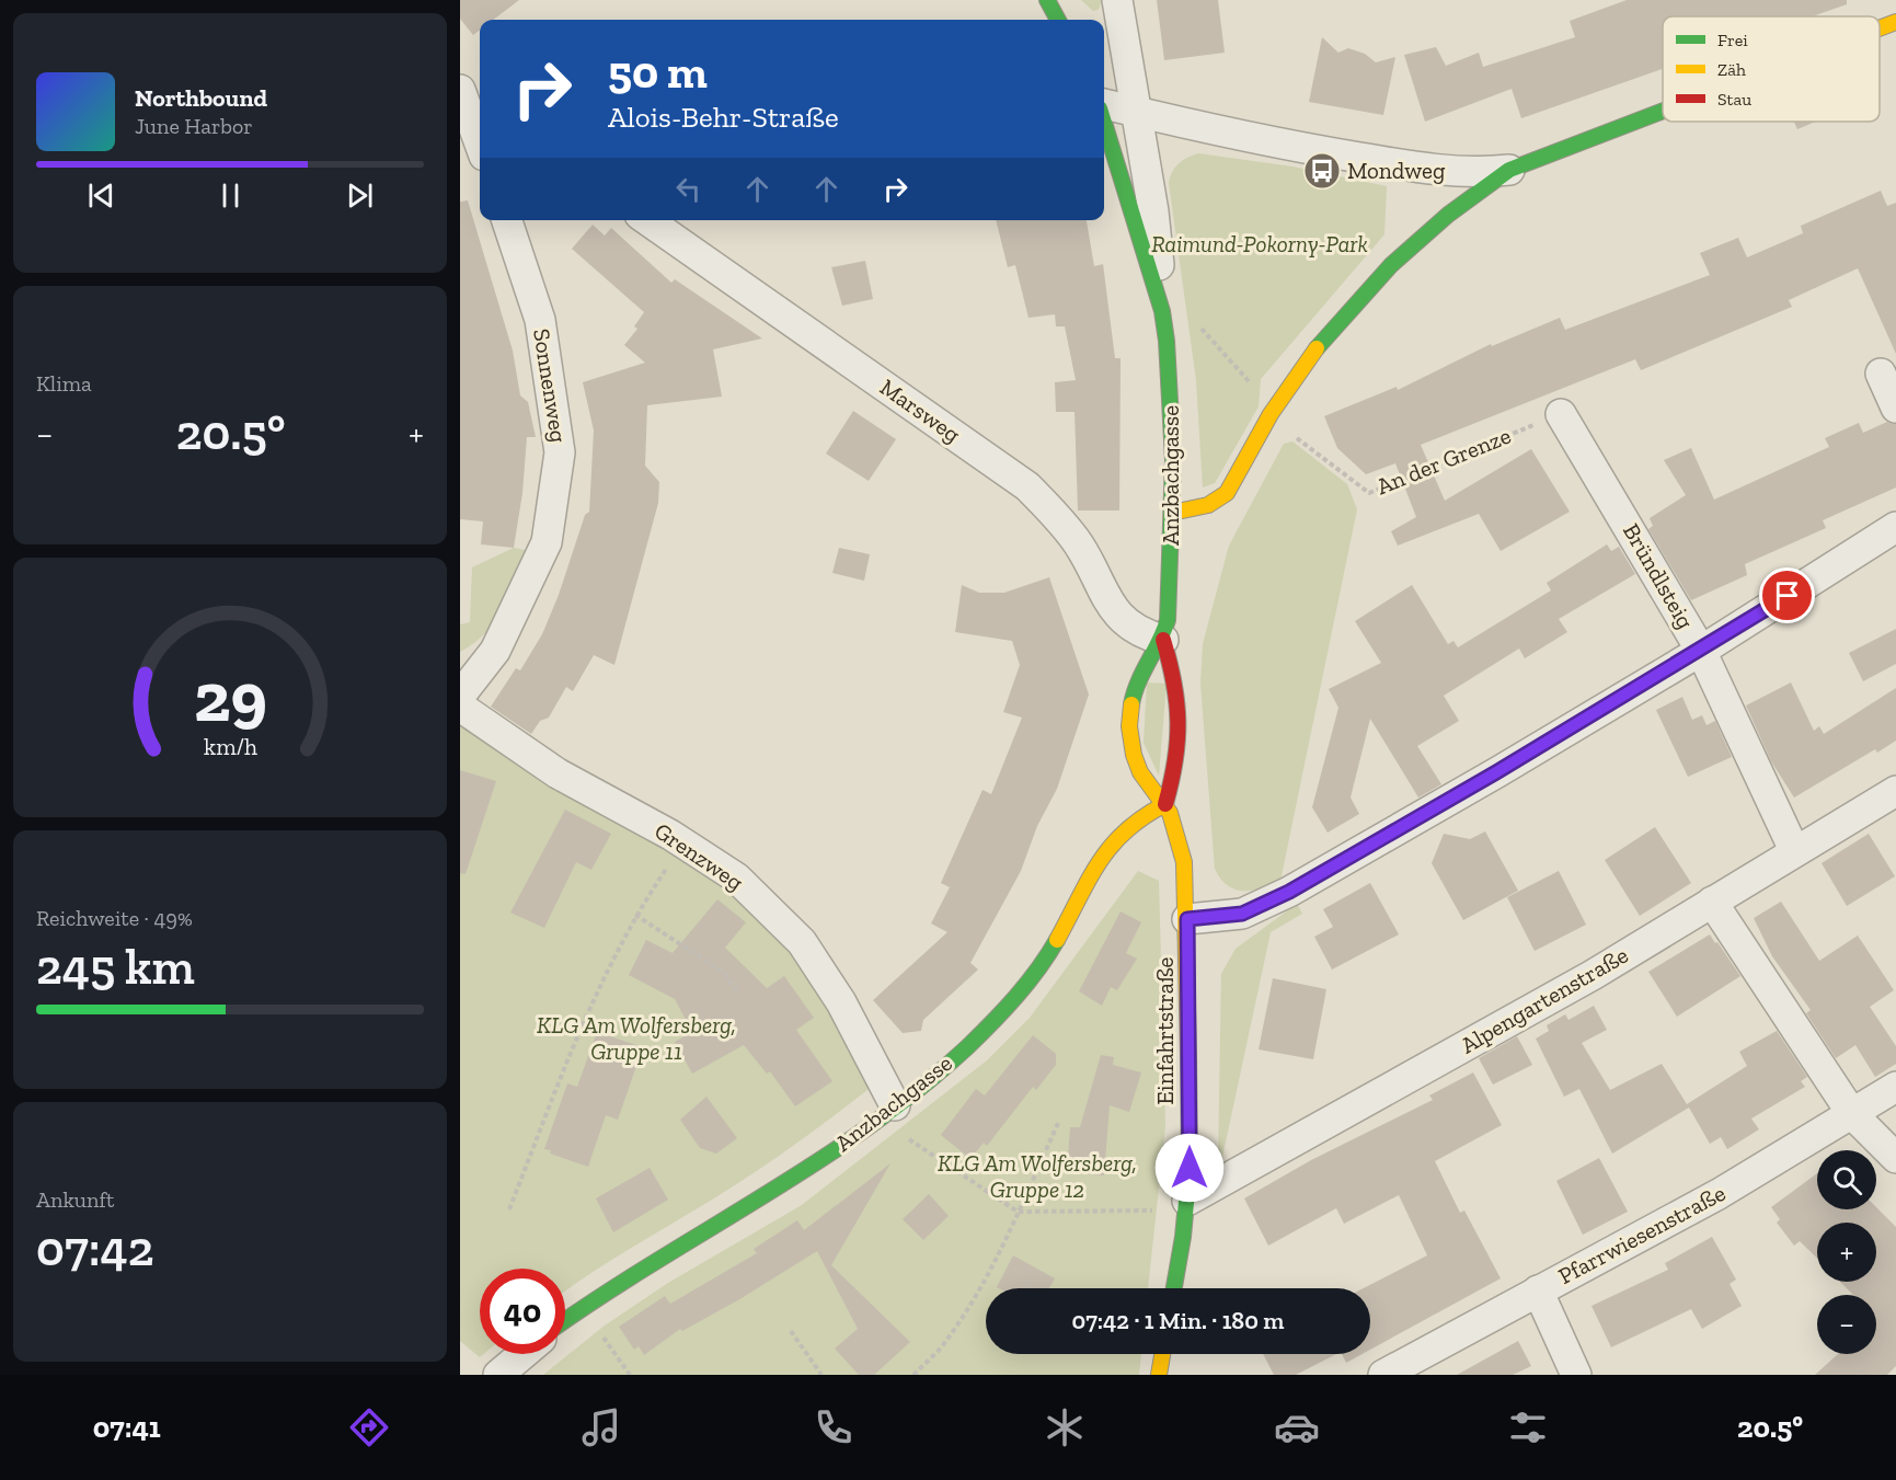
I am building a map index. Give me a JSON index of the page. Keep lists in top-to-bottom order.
{
  "streets": {
    "street": [
      "Sonnenweg",
      "Marsweg",
      "Anzbachgasse",
      "Bründlsteig",
      "Grenzweg",
      "Alpengartenstraße",
      "Einfahrtstraße",
      "Pfarrwiesenstraße"
    ],
    "path": ["An der Grenze"]
  },
  "crossings": [
    ["Marsweg", "Anzbachgasse"],
    ["An der Grenze", "Bründlsteig"],
    ["Anzbachgasse", "Grenzweg"],
    ["Anzbachgasse", "Einfahrtstraße"],
    ["Bründlsteig", "Alpengartenstraße"],
    ["Alpengartenstraße", "Einfahrtstraße"]
  ],
  "parks": ["Raimund-Pokorny-Park", "KLG Am Wolfersberg, Gruppe 11", "KLG Am Wolfersberg, Gruppe 12"],
  "places": {
    "bus stop": ["Mondweg"]
  },
  "legend": ["Frei", "Zäh", "Stau"],
  "page": {
    "turn": ["50 m", "Alois-Behr-Straße"],
    "song": ["Northbound", "June Harbor"],
    "tile": [
      "Klima",
      ["Reichweite · 49%", "245 km"],
      ["Ankunft", "07:42"]
    ],
    "heat": ["−", "20.5°", "+"],
    "map_buttons": ["+", "−"],
    "limit": "40",
    "trip": "07:42 · 1 Min. · 180 m",
    "tabs": ["07:41", "20.5°"],
    "gauge": ["29", "km/h"]
  }
}
